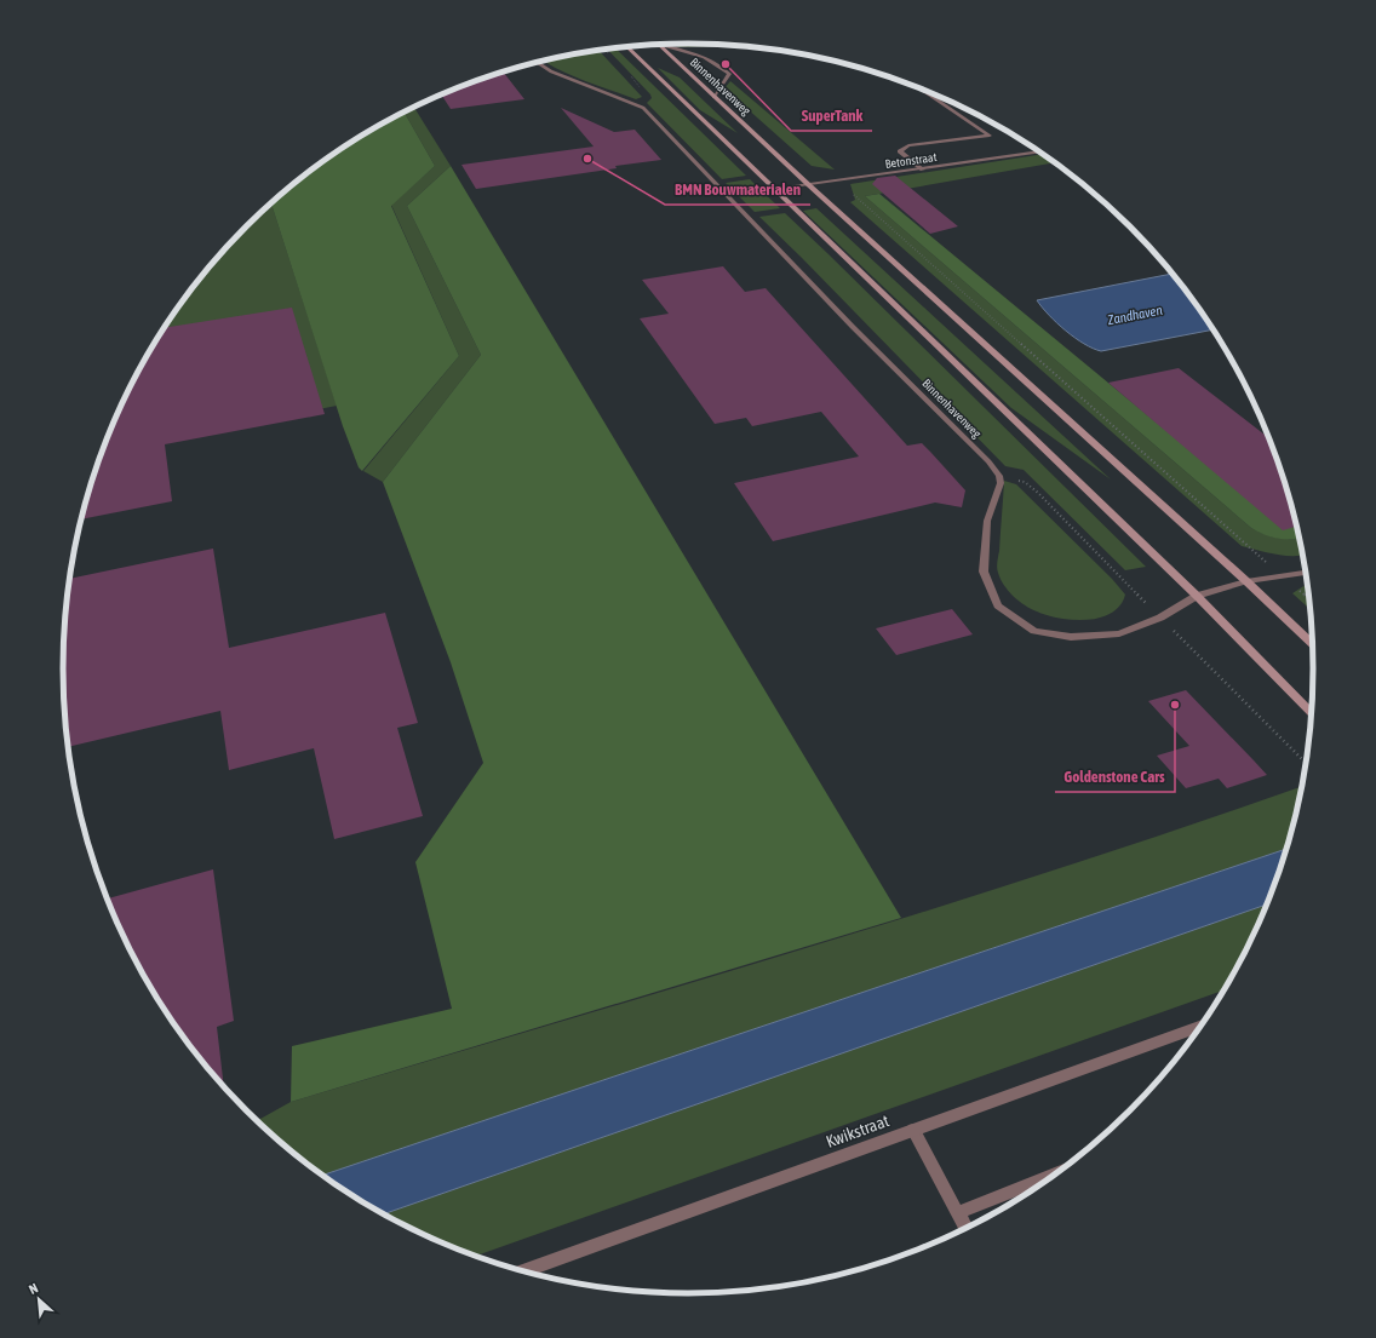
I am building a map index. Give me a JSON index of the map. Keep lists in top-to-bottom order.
{
  "streets": {
    "main road": ["Binnenhavenweg"],
    "street": ["Betonstraat", "Kwikstraat"]
  },
  "crossings": [
    ["Binnenhavenweg", "Betonstraat"]
  ],
  "water": ["Zandhaven"],
  "places": ["SuperTank", "BMN Bouwmaterialen", "Goldenstone Cars"],
  "north": "top left"
}
